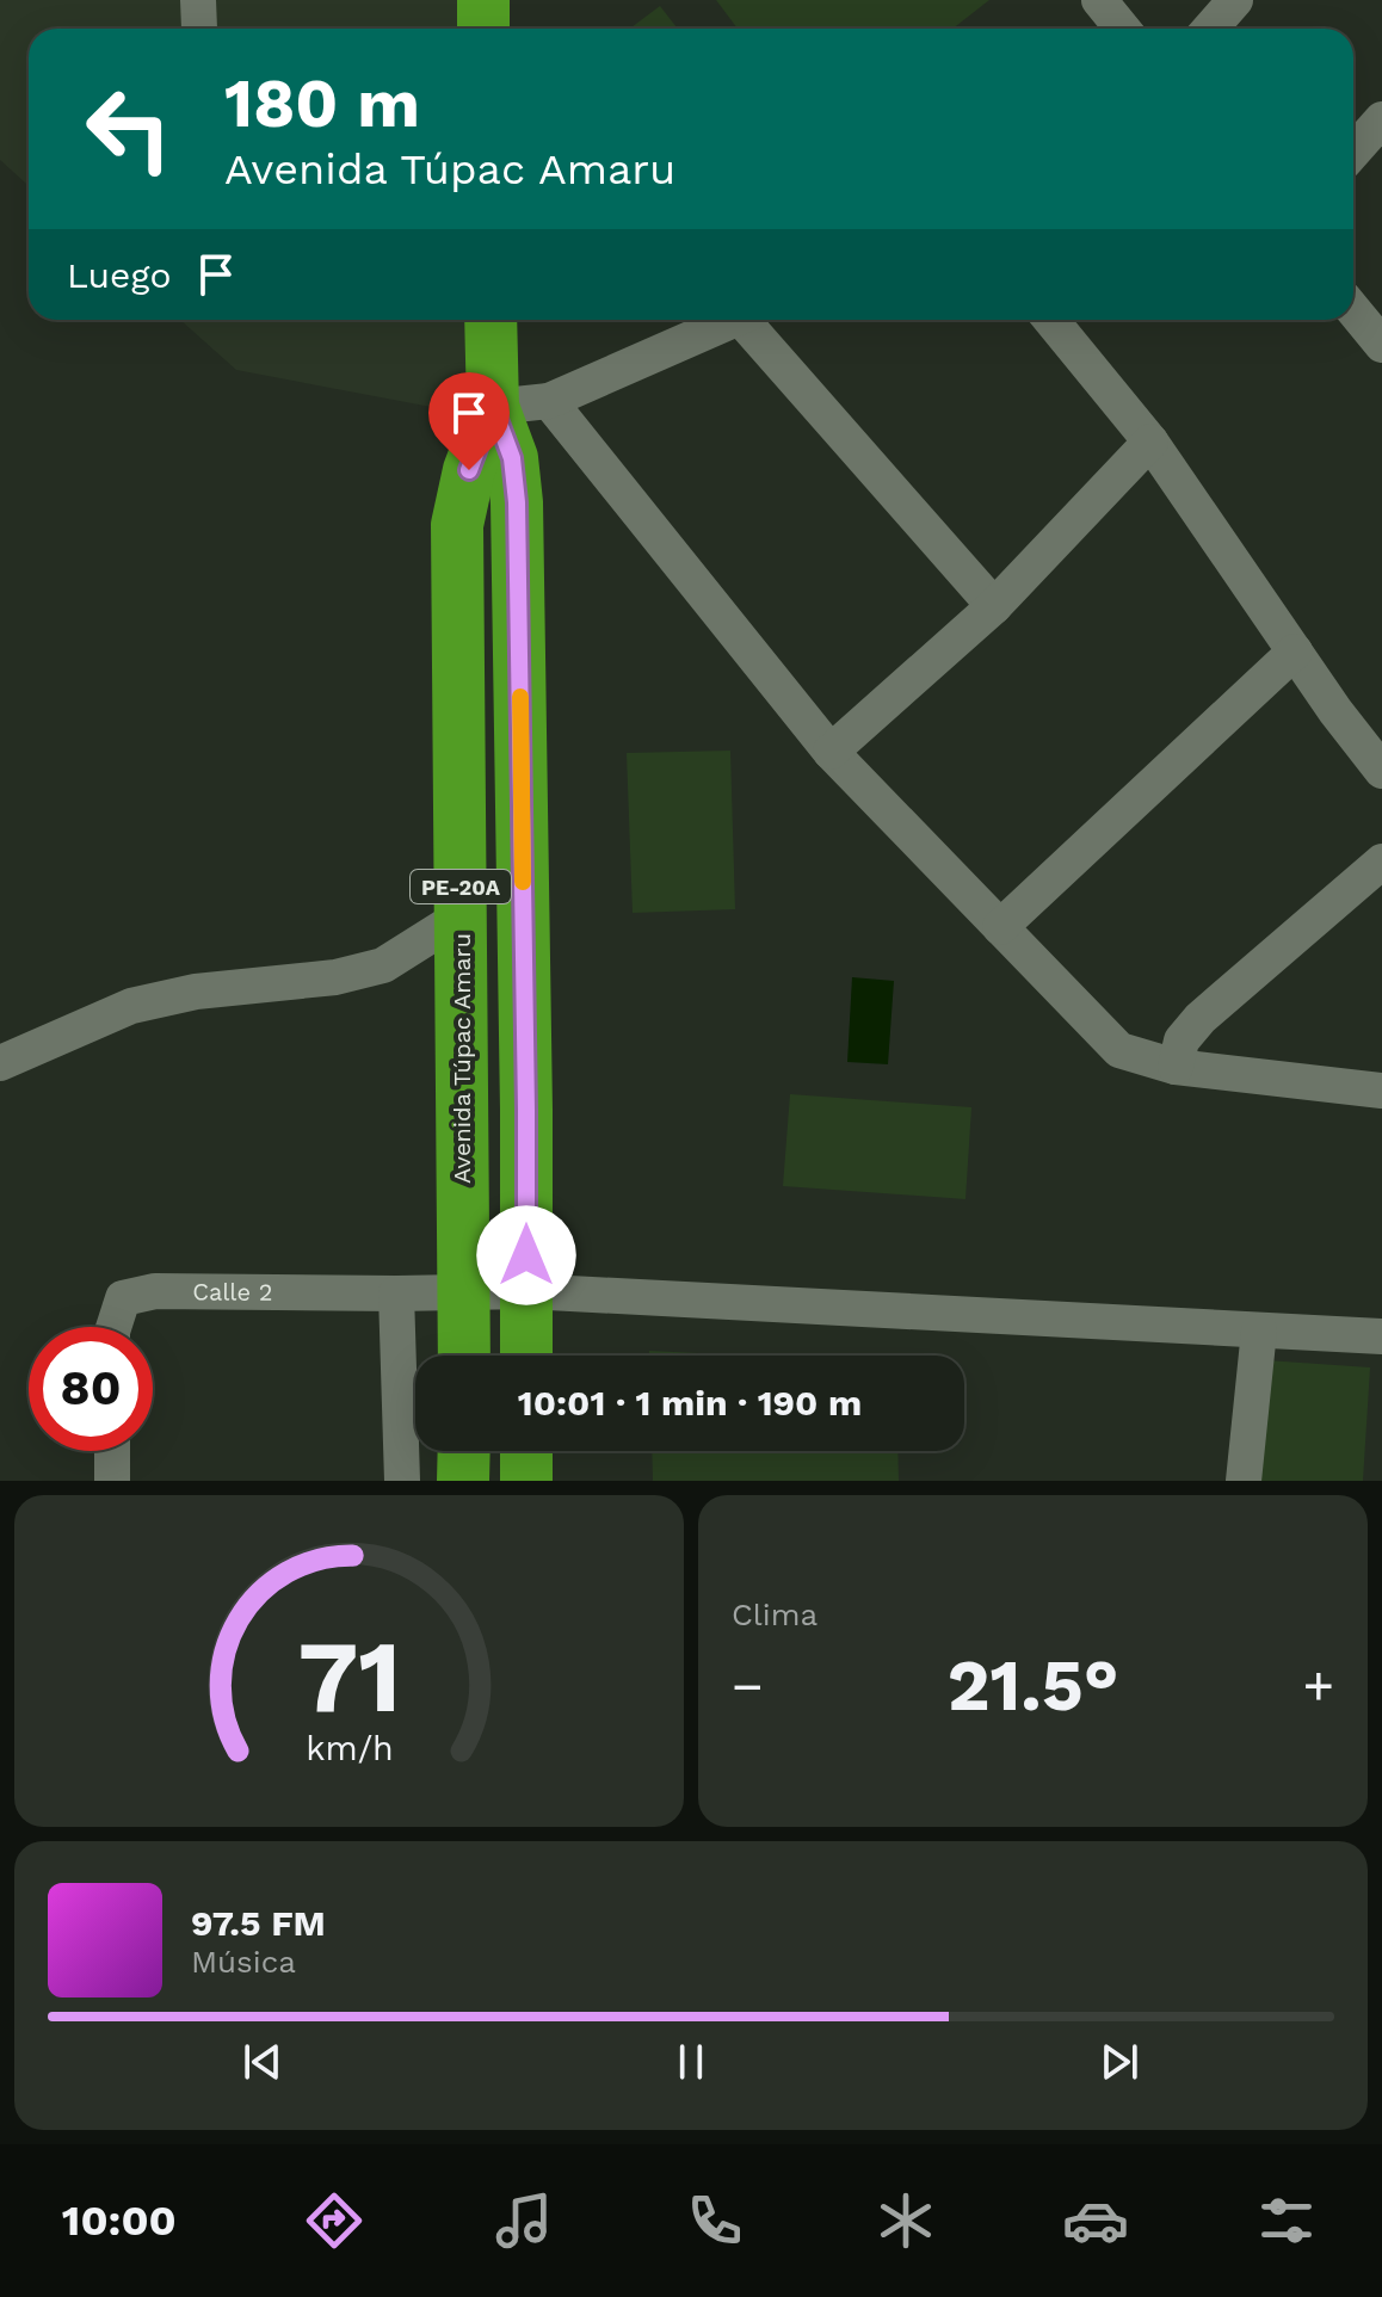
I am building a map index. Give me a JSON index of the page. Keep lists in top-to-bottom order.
{
  "streets": {
    "highway": ["PE-20A", "Avenida Túpac Amaru"],
    "street": ["Calle 2"]
  },
  "page": {
    "turn": ["180 m", "Avenida Túpac Amaru"],
    "then": "Luego",
    "limit": "80",
    "trip": "10:01 · 1 min · 190 m",
    "tile": "Clima",
    "heat": ["−", "21.5°", "+"],
    "song": ["97.5 FM", "Música"],
    "tabs": "10:00",
    "gauge": ["71", "km/h"]
  }
}
